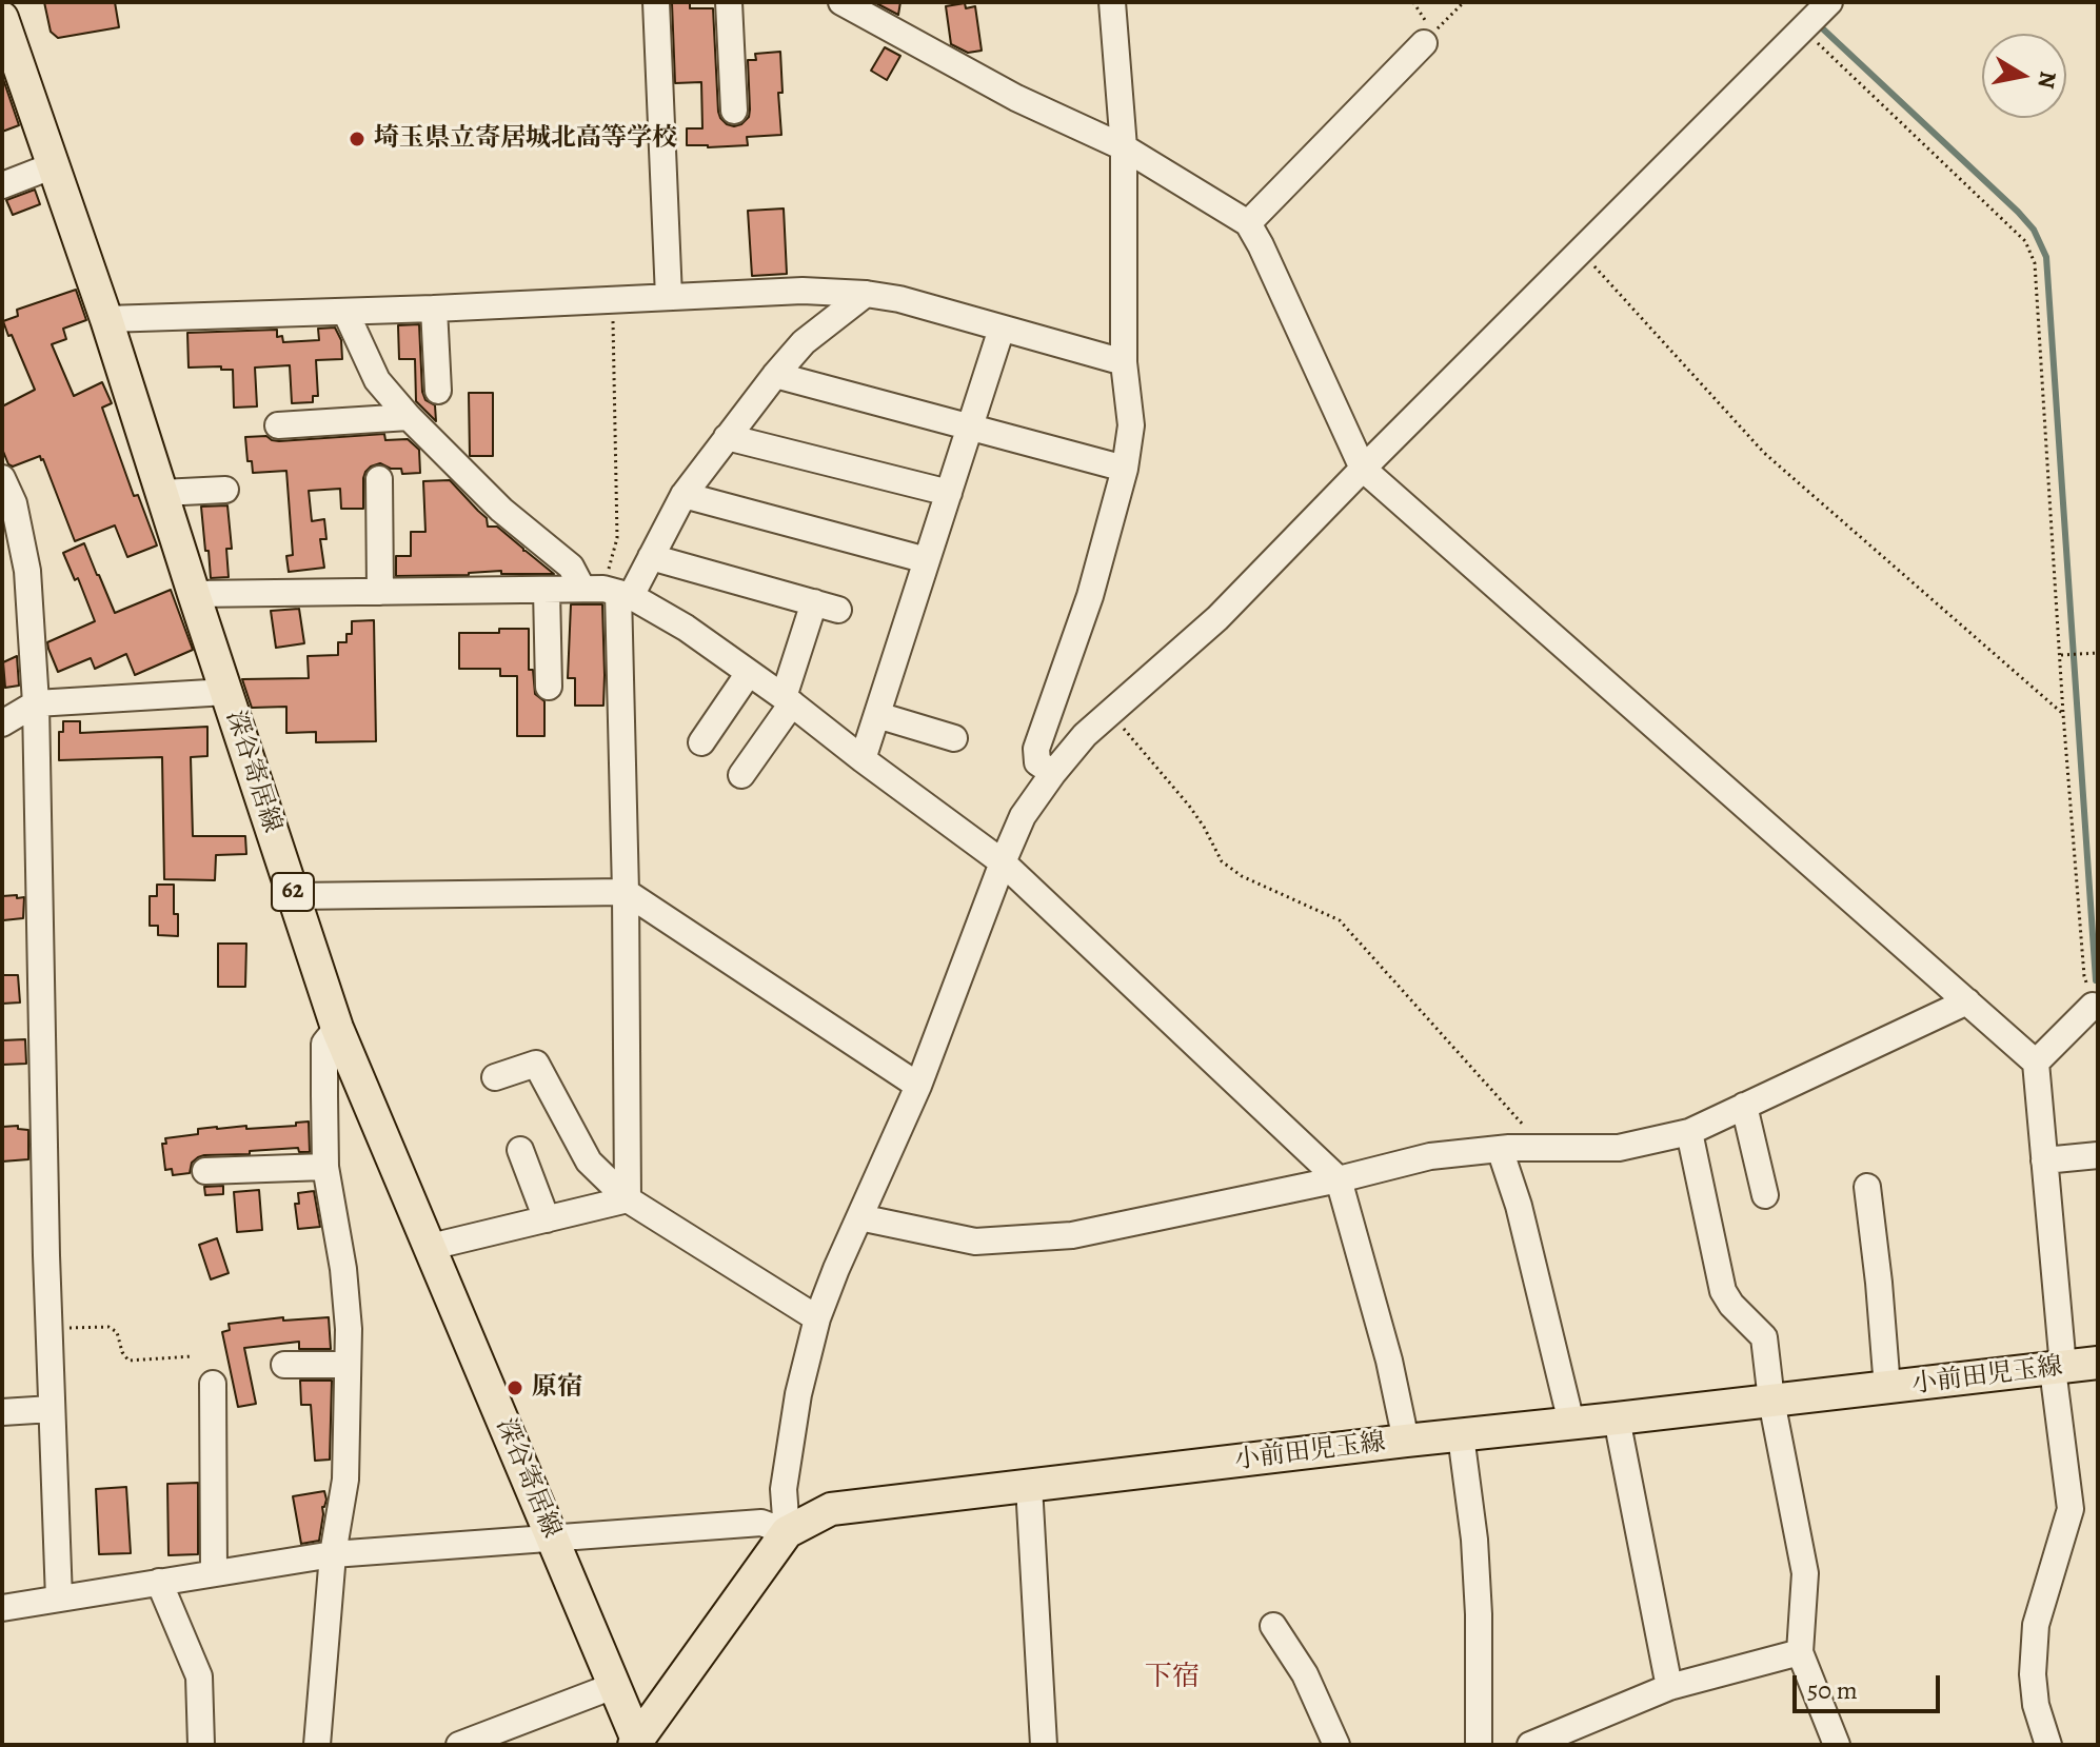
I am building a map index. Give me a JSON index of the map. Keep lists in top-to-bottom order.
{
  "streets": {
    "main road": ["深谷寄居線", "62", "小前田児玉線"]
  },
  "crossings": [
    ["深谷寄居線", "小前田児玉線"]
  ],
  "districts": ["下宿"],
  "places": ["埼玉県立寄居城北高等学校", "原宿"],
  "scale_bar": "50 m",
  "north": "right"
}
